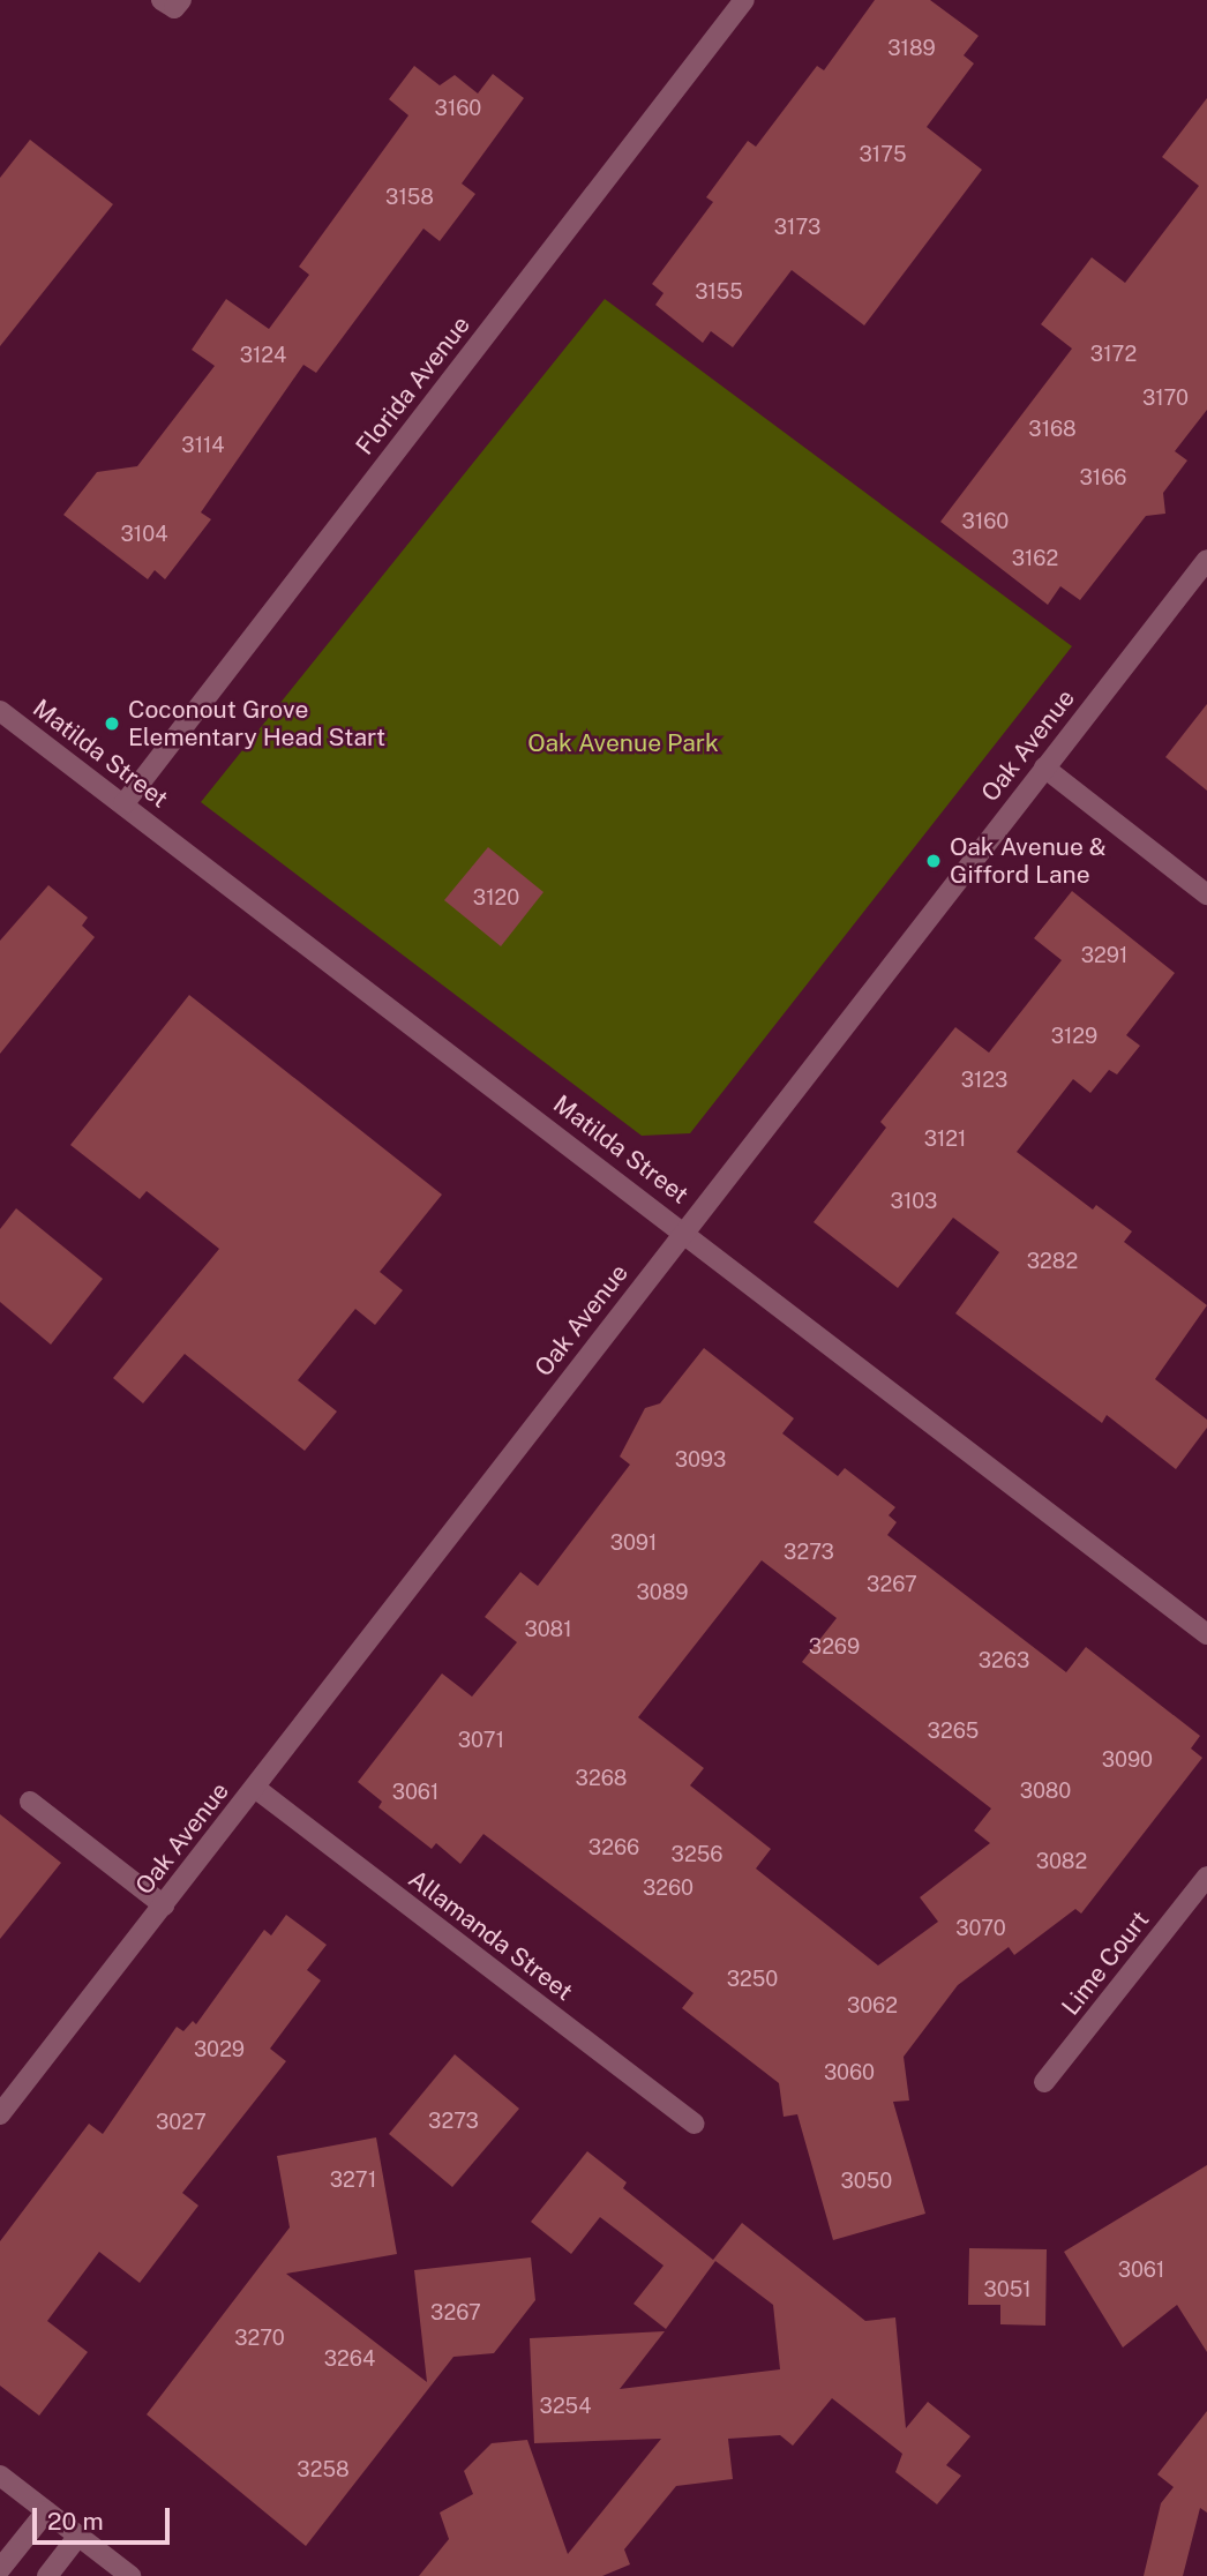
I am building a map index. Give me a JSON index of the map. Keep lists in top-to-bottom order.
{
  "streets": {
    "street": [
      "Florida Avenue",
      "Oak Avenue",
      "Matilda Street",
      "Allamanda Street",
      "Lime Court"
    ]
  },
  "crossings": [
    ["Florida Avenue", "Matilda Street"],
    ["Oak Avenue", "Matilda Street"],
    ["Oak Avenue", "Allamanda Street"]
  ],
  "parks": ["Oak Avenue Park"],
  "places": ["Coconout Grove Elementary Head Start", "Oak Avenue & Gifford Lane"],
  "house_numbers": [
    "3189",
    "3160",
    "3175",
    "3158",
    "3173",
    "3155",
    "3172",
    "3124",
    "3170",
    "3168",
    "3114",
    "3166",
    "3160",
    "3104",
    "3162",
    "3120",
    "3291",
    "3129",
    "3123",
    "3121",
    "3103",
    "3282",
    "3093",
    "3091",
    "3273",
    "3267",
    "3089",
    "3081",
    "3269",
    "3263",
    "3265",
    "3071",
    "3090",
    "3268",
    "3080",
    "3061",
    "3266",
    "3256",
    "3082",
    "3260",
    "3070",
    "3250",
    "3062",
    "3029",
    "3060",
    "3273",
    "3027",
    "3271",
    "3050",
    "3061",
    "3051",
    "3267",
    "3270",
    "3264",
    "3254",
    "3258"
  ],
  "scale_bar": "20 m"
}
